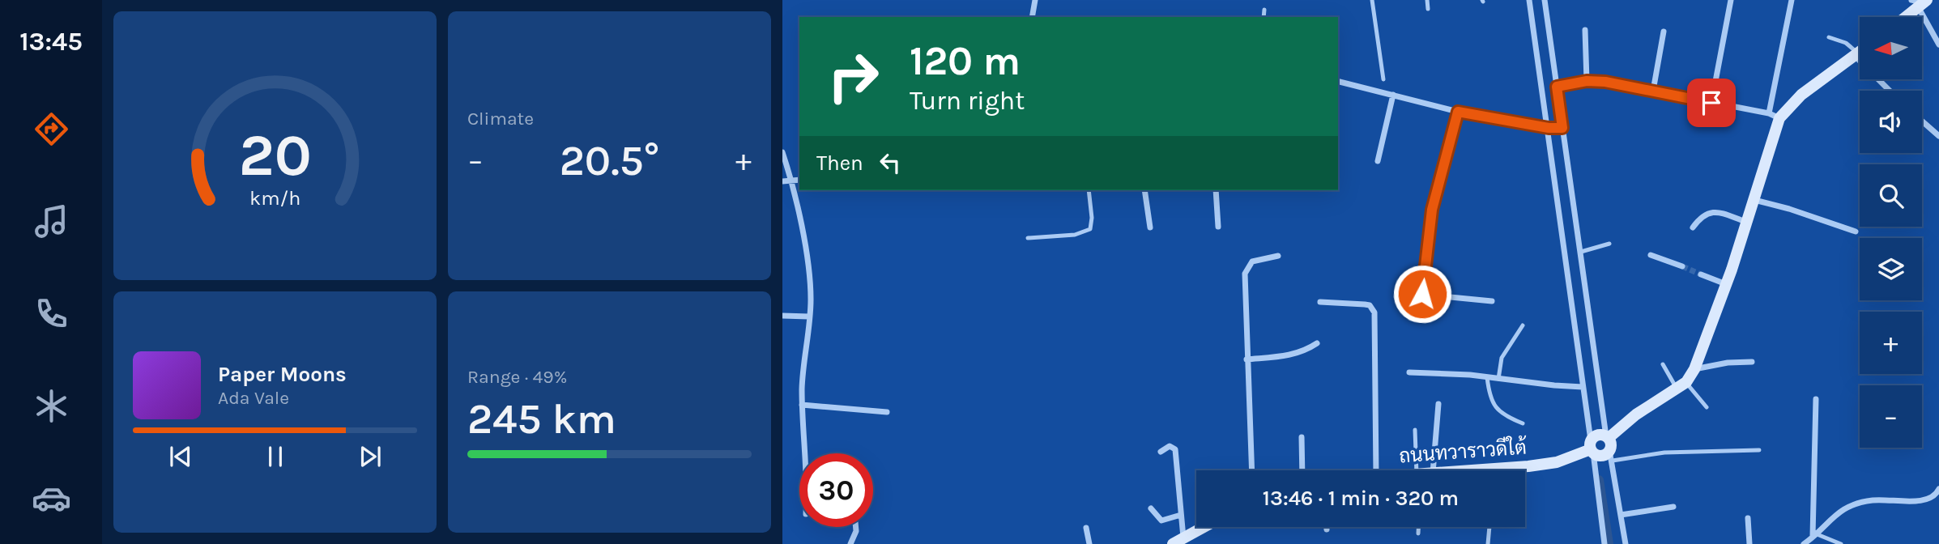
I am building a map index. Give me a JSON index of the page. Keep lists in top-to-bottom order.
{
  "streets": {
    "street": ["ถนนทวาราวดีใต้"]
  },
  "north": "left",
  "page": {
    "tabs": "13:45",
    "tile": [
      "Climate",
      ["Range · 49%", "245 km"]
    ],
    "map_buttons": ["+", "−"],
    "turn": ["120 m", "Turn right"],
    "then": "Then",
    "heat": ["−", "20.5°", "+"],
    "song": ["Paper Moons", "Ada Vale"],
    "limit": "30",
    "trip": "13:46 · 1 min · 320 m",
    "gauge": ["20", "km/h"]
  }
}
